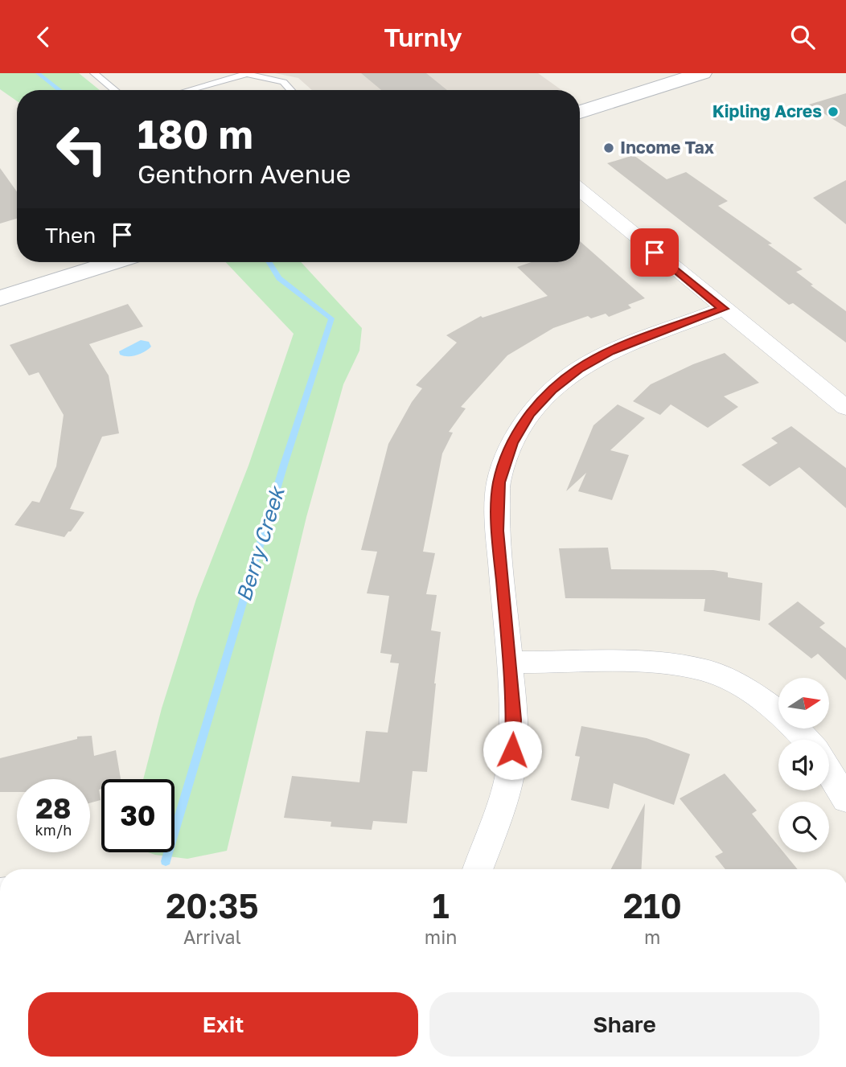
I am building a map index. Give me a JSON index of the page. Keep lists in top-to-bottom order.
{
  "water": ["Berry Creek"],
  "places": ["Kipling Acres", "Income Tax"],
  "north": "right",
  "page": {
    "header": "Turnly",
    "turn": ["180 m", "Genthorn Avenue"],
    "then": "Then",
    "speed": "28 km/h",
    "limit": "30",
    "eta": [
      "20:35",
      "Arrival",
      "1",
      "min",
      "210",
      "m"
    ],
    "buttons": ["Exit", "Share"]
  }
}
